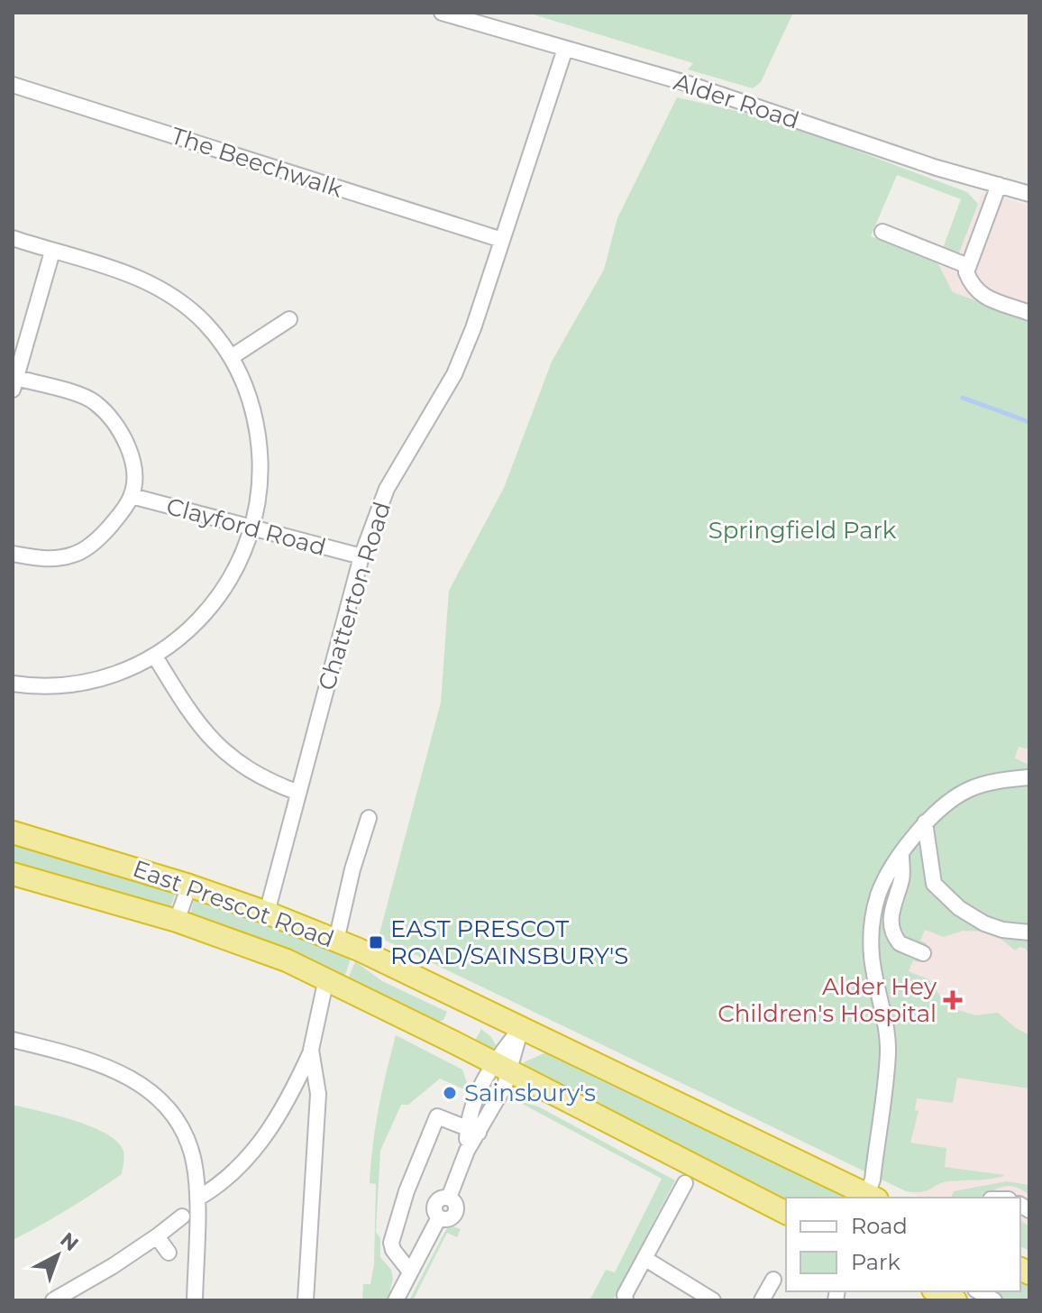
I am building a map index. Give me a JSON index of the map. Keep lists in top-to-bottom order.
{
  "streets": {
    "highway": ["East Prescot Road"],
    "street": [
      "Alder Road",
      "The Beechwalk",
      "Clayford Road",
      "Chatterton Road"
    ]
  },
  "crossings": [
    ["Alder Road", "Chatterton Road"],
    ["The Beechwalk", "Chatterton Road"],
    ["Clayford Road", "Chatterton Road"],
    ["Chatterton Road", "East Prescot Road"]
  ],
  "parks": ["Springfield Park"],
  "places": {
    "transit": ["EAST PRESCOT ROAD/SAINSBURY'S"],
    "health": ["Alder Hey Children's Hospital"],
    "other": ["Sainsbury's"]
  },
  "legend": ["Road", "Park"],
  "north": "top right"
}
